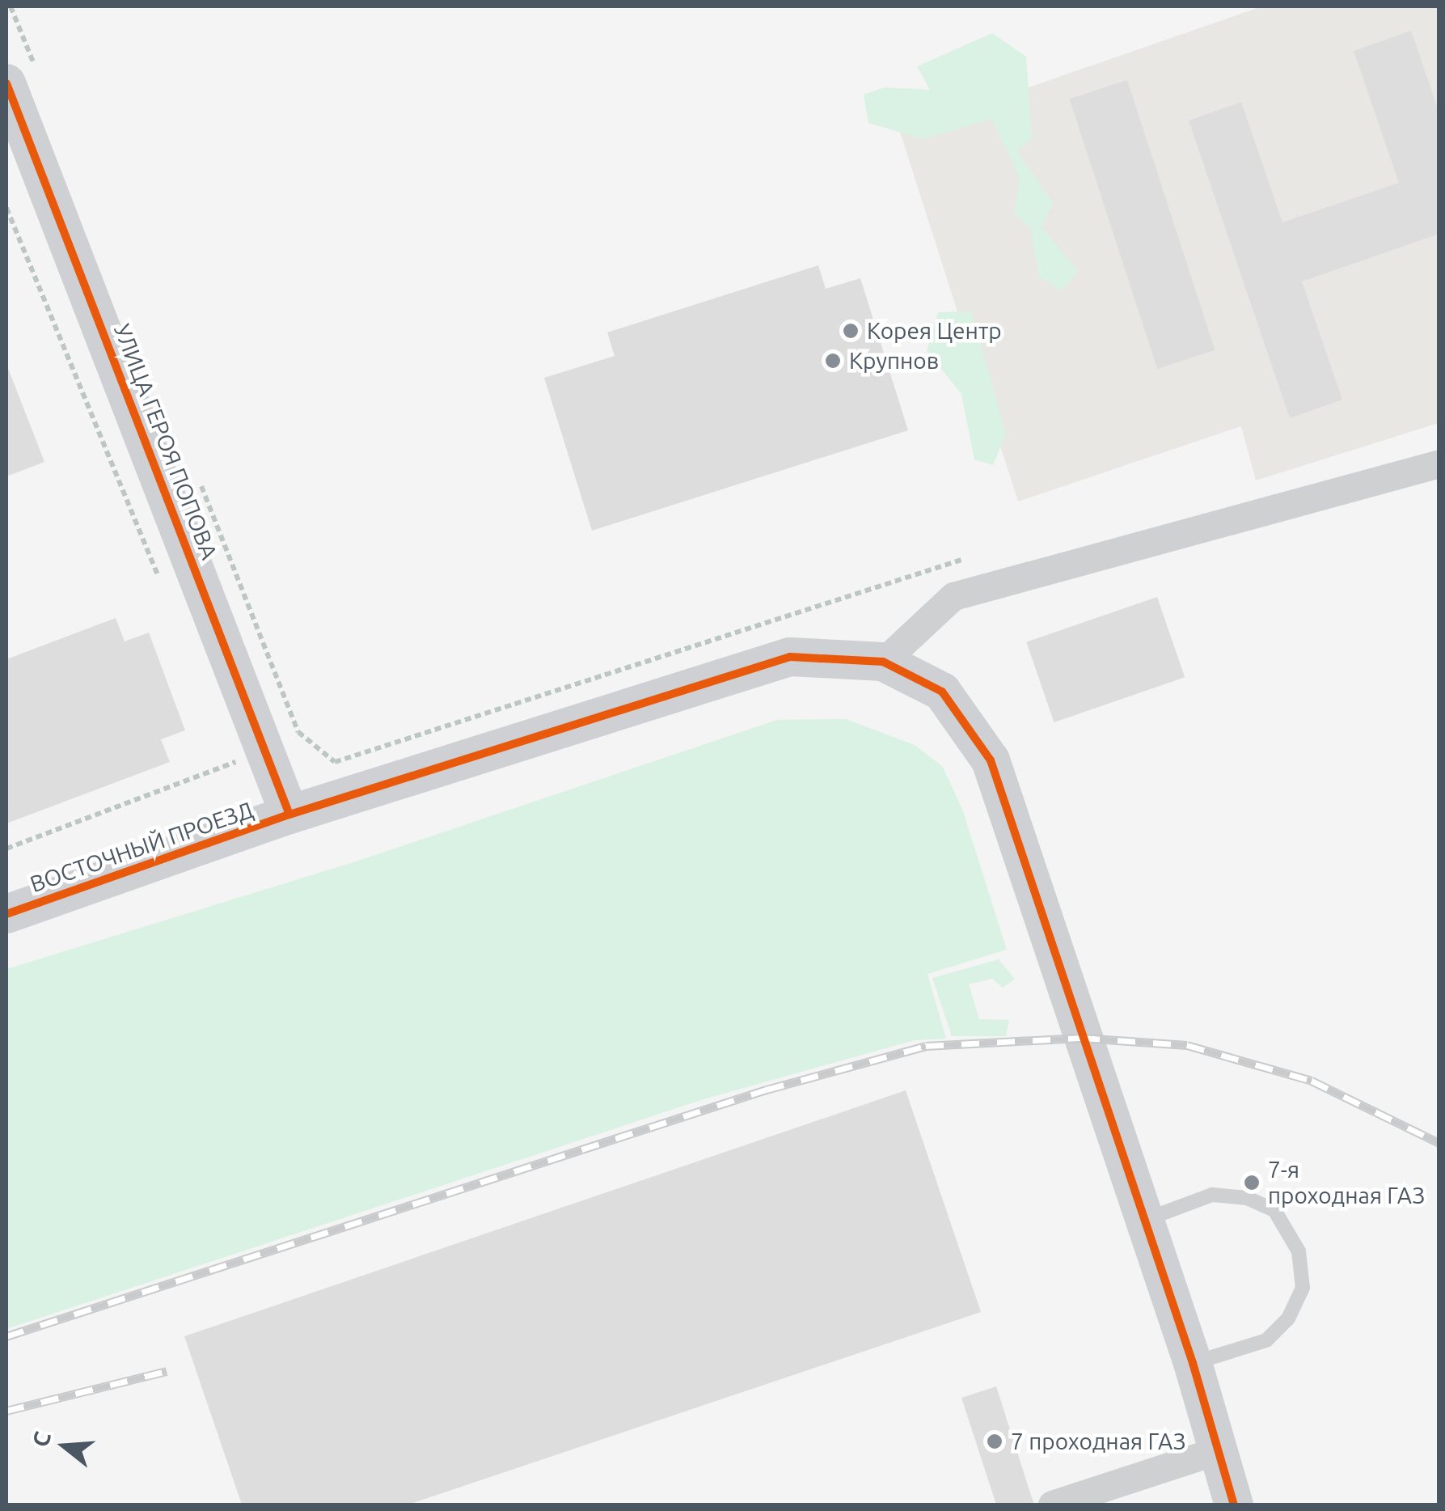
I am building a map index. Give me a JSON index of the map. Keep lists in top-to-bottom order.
{
  "streets": {
    "street": ["УЛИЦА ГЕРОЯ ПОПОВА", "ВОСТОЧНЫЙ ПРОЕЗД"]
  },
  "crossings": [
    ["УЛИЦА ГЕРОЯ ПОПОВА", "ВОСТОЧНЫЙ ПРОЕЗД"]
  ],
  "places": [
    "Корея Центр",
    "Крупнов",
    "7-я проходная ГАЗ",
    "7 проходная ГАЗ"
  ],
  "north": "left"
}
